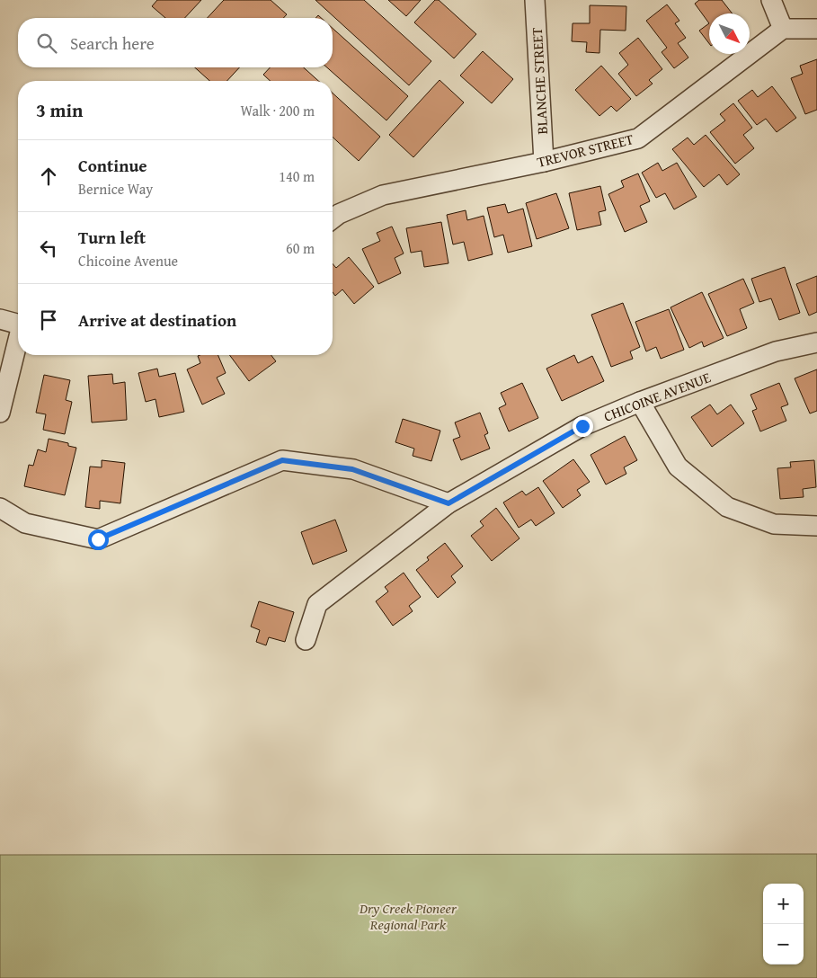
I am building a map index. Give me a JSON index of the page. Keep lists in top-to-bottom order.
{
  "streets": {
    "street": ["BLANCHE STREET", "TREVOR STREET", "CHICOINE AVENUE"]
  },
  "crossings": [
    ["BLANCHE STREET", "TREVOR STREET"]
  ],
  "parks": ["Dry Creek Pioneer Regional Park"],
  "north": "bottom right",
  "page": {
    "search": "Search here",
    "heading": ["3 min", "Walk · 200 m"],
    "list": [
      ["Continue", "Bernice Way", "140 m"],
      ["Turn left", "Chicoine Avenue", "60 m"],
      "Arrive at destination"
    ],
    "map_buttons": ["+", "−"]
  }
}
